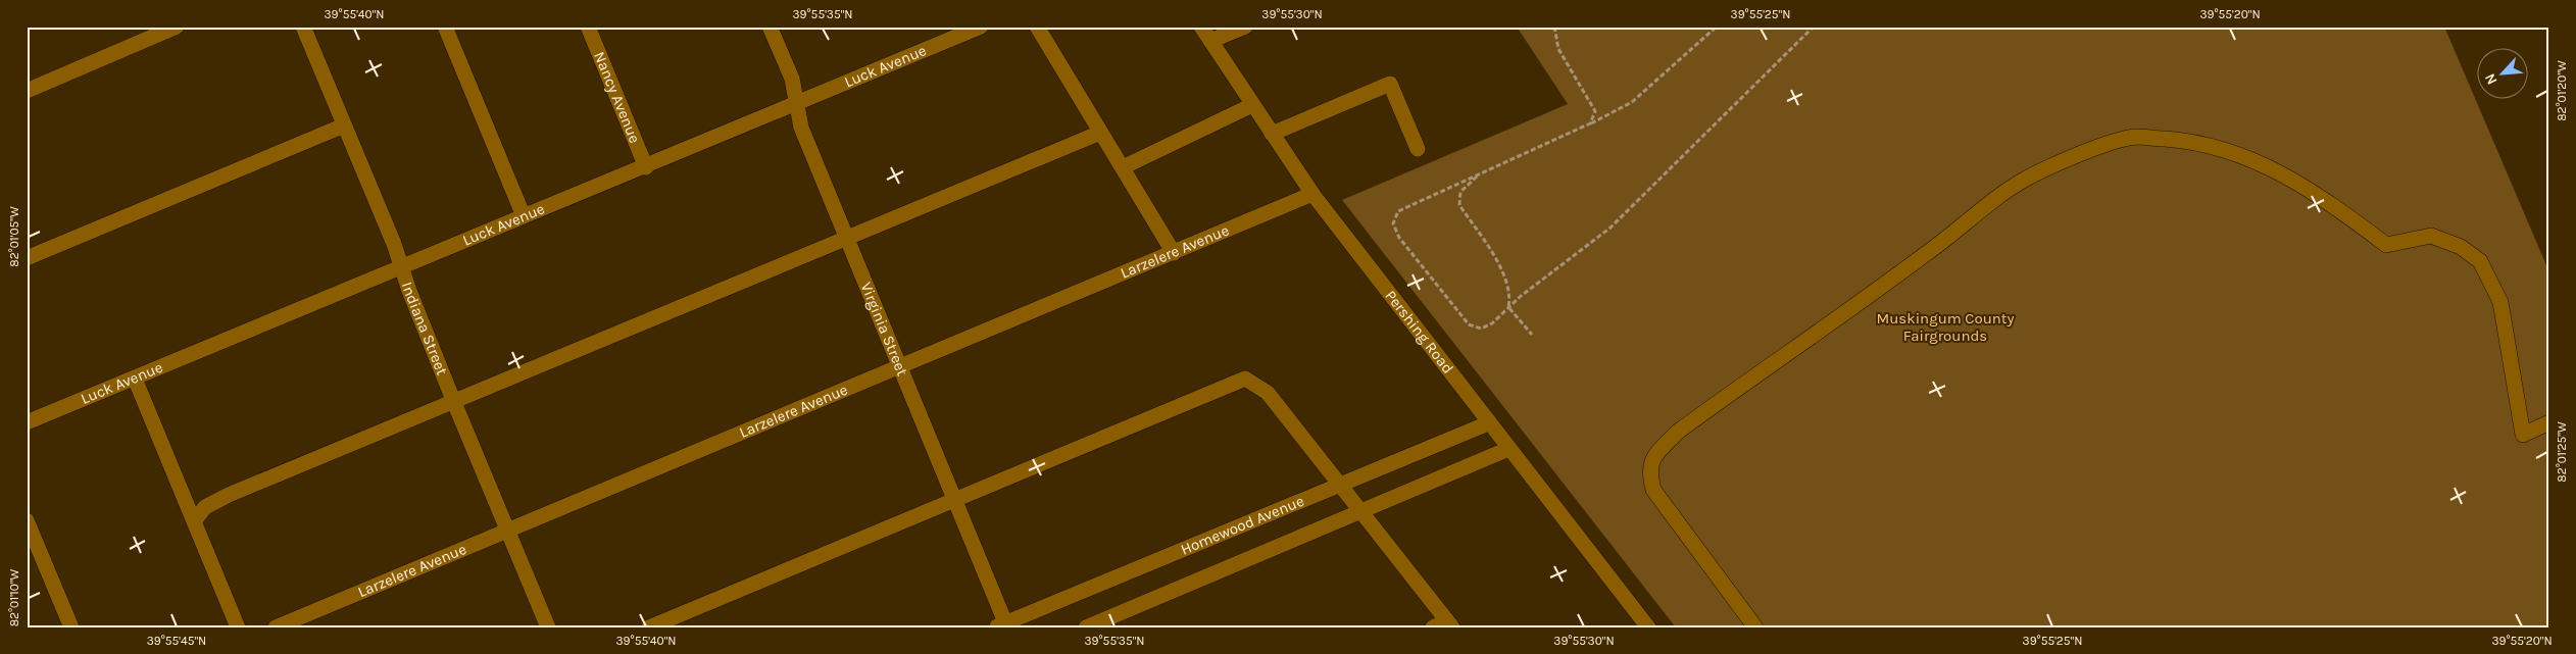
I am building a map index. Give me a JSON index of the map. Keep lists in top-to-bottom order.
{
  "streets": {
    "street": [
      "Luck Avenue",
      "Nancy Avenue",
      "Larzelere Avenue",
      "Indiana Street",
      "Virginia Street",
      "Pershing Road",
      "Homewood Avenue"
    ]
  },
  "crossings": [
    ["Luck Avenue", "Nancy Avenue"],
    ["Luck Avenue", "Indiana Street"],
    ["Luck Avenue", "Virginia Street"],
    ["Larzelere Avenue", "Indiana Street"],
    ["Larzelere Avenue", "Virginia Street"],
    ["Larzelere Avenue", "Pershing Road"],
    ["Virginia Street", "Homewood Avenue"],
    ["Pershing Road", "Homewood Avenue"]
  ],
  "parks": ["Muskingum County Fairgrounds"],
  "north": "bottom left",
  "coordinates": [
    "39°55'40\"N",
    "39°55'35\"N",
    "39°55'30\"N",
    "39°55'25\"N",
    "39°55'20\"N",
    "82°01'20\"W",
    "82°01'05\"W",
    "82°01'25\"W",
    "82°01'10\"W",
    "39°55'45\"N"
  ]
}
